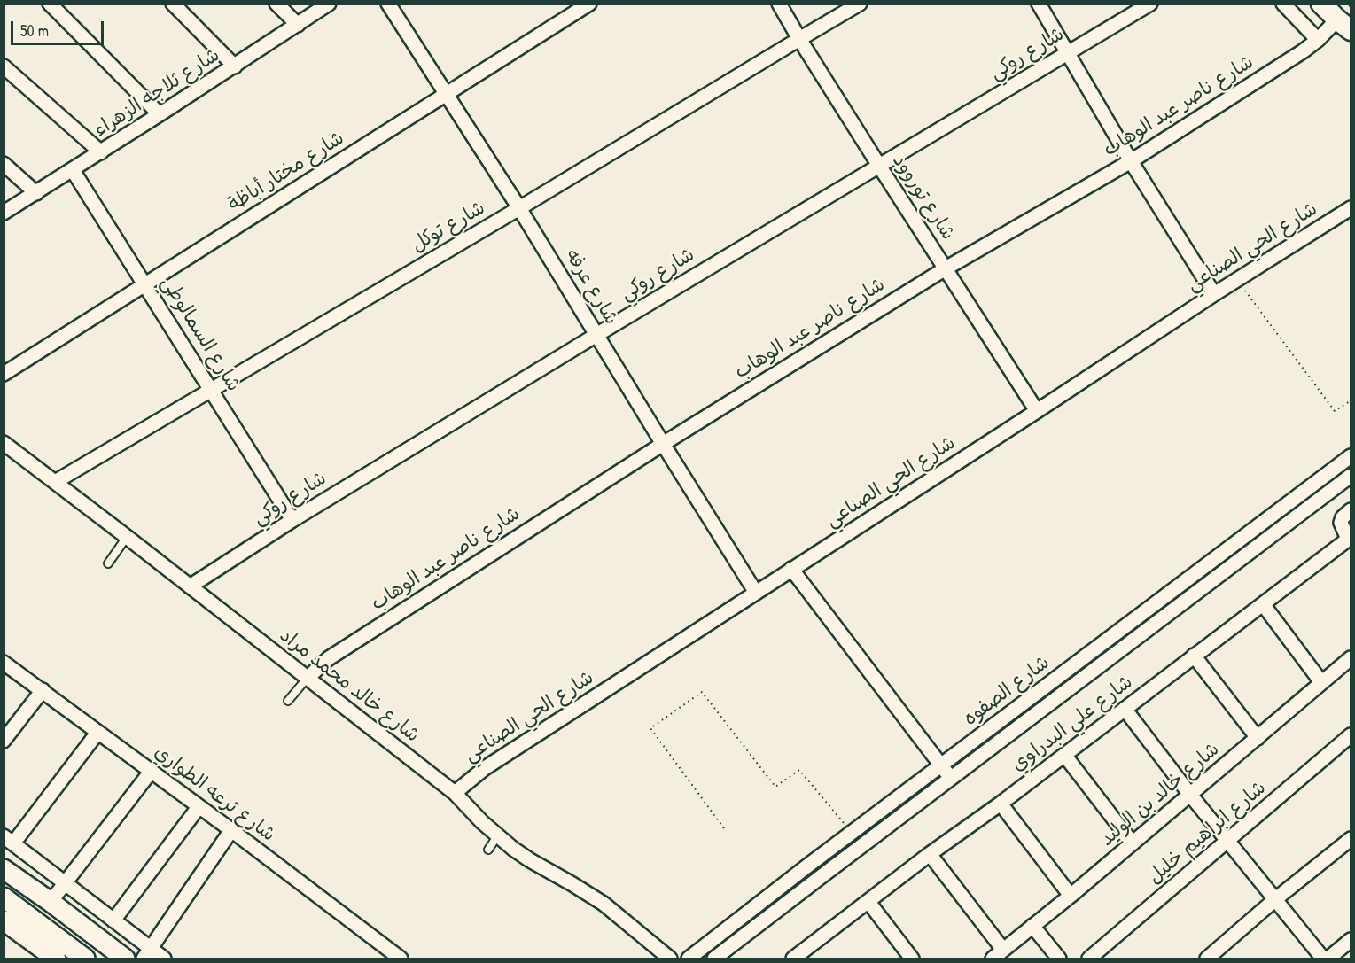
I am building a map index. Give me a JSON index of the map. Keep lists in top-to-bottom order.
{
  "streets": {
    "street": [
      "شارع روكي",
      "شارع ثلاجه الزهراء",
      "شارع ناصر عبد الوهاب",
      "شارع مختار أباظة",
      "شارع توروود",
      "شارع توكل",
      "شارع الحي الصناعي",
      "شارع عرفه",
      "شارع السمالوطي",
      "شارع خالد محمد مراد",
      "شارع الصفوه",
      "شارع علي البدراوي",
      "شارع ترعه الطواري",
      "شارع خالد بن الوليد",
      "شارع ابراهيم خليل"
    ]
  },
  "crossings": [
    ["شارع روكي", "شارع توروود"],
    ["شارع روكي", "شارع عرفه"],
    ["شارع روكي", "شارع السمالوطي"],
    ["شارع روكي", "شارع خالد محمد مراد"],
    ["شارع ثلاجه الزهراء", "شارع السمالوطي"],
    ["شارع ناصر عبد الوهاب", "شارع توروود"],
    ["شارع ناصر عبد الوهاب", "شارع عرفه"],
    ["شارع ناصر عبد الوهاب", "شارع خالد محمد مراد"],
    ["شارع مختار أباظة", "شارع عرفه"],
    ["شارع مختار أباظة", "شارع السمالوطي"],
    ["شارع توروود", "شارع توكل"],
    ["شارع توروود", "شارع الحي الصناعي"],
    ["شارع توكل", "شارع عرفه"],
    ["شارع توكل", "شارع السمالوطي"],
    ["شارع توكل", "شارع خالد محمد مراد"],
    ["شارع الحي الصناعي", "شارع عرفه"],
    ["شارع الحي الصناعي", "شارع خالد محمد مراد"]
  ],
  "scale_bar": "50 m"
}
